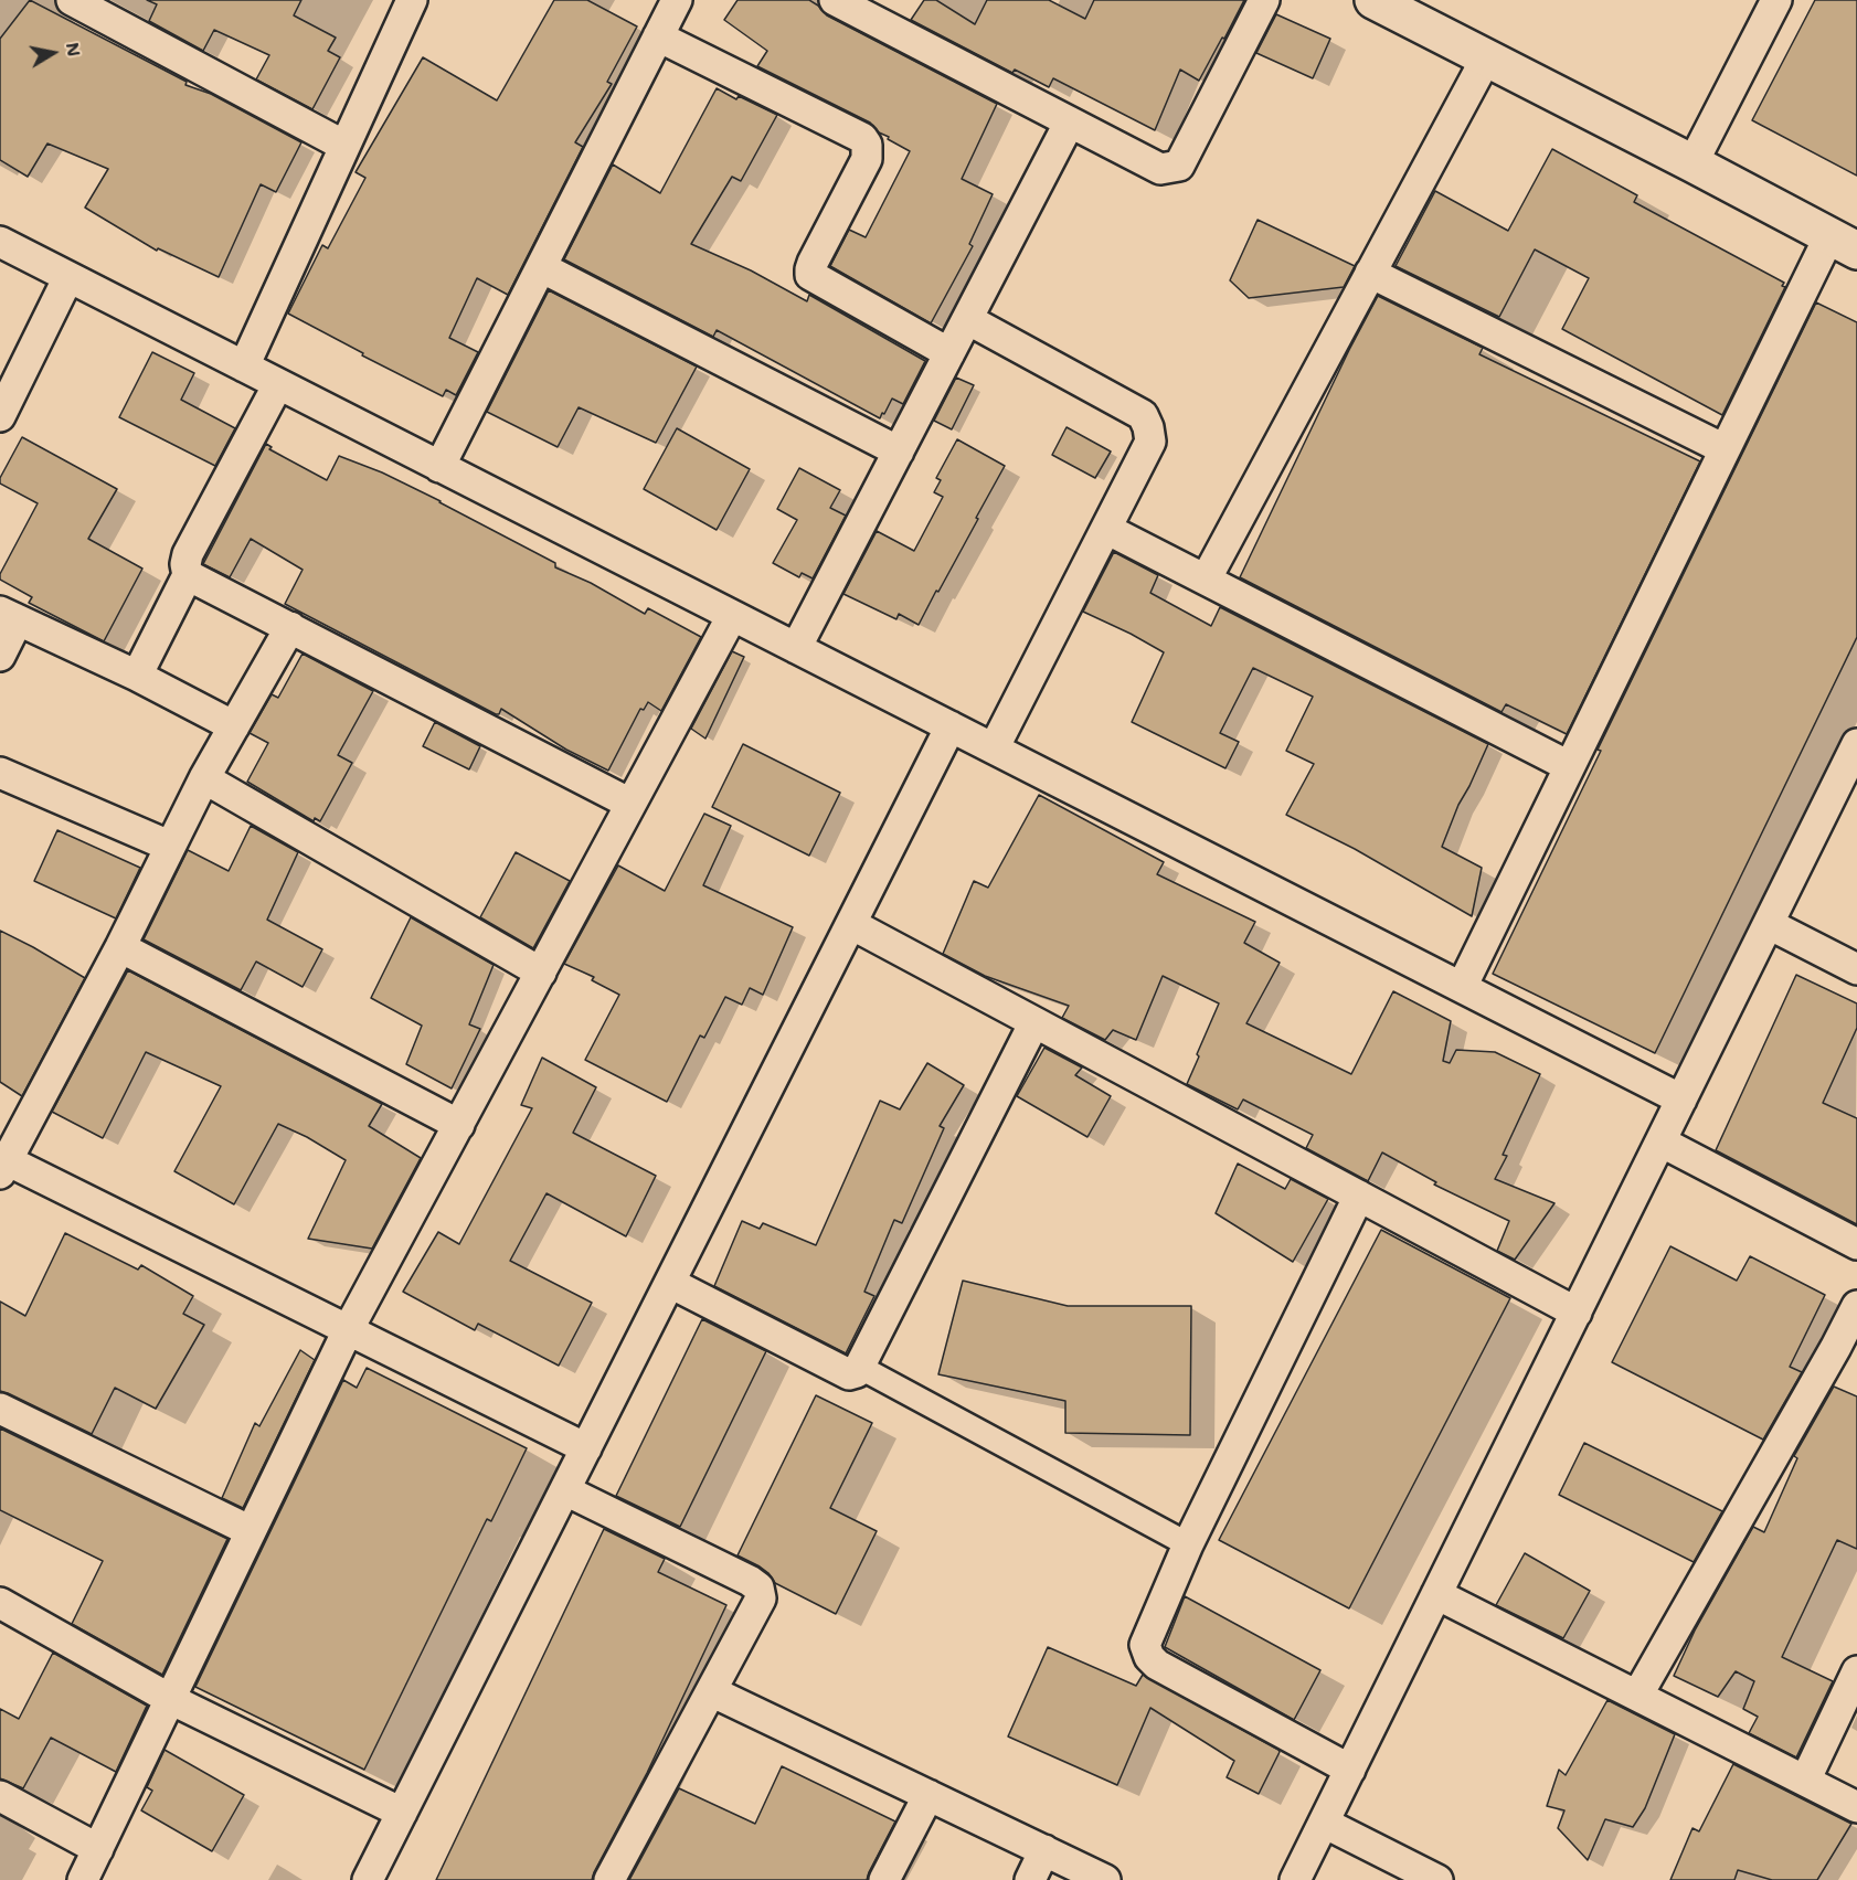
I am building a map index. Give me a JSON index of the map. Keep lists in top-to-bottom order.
{
  "north": "right"
}
